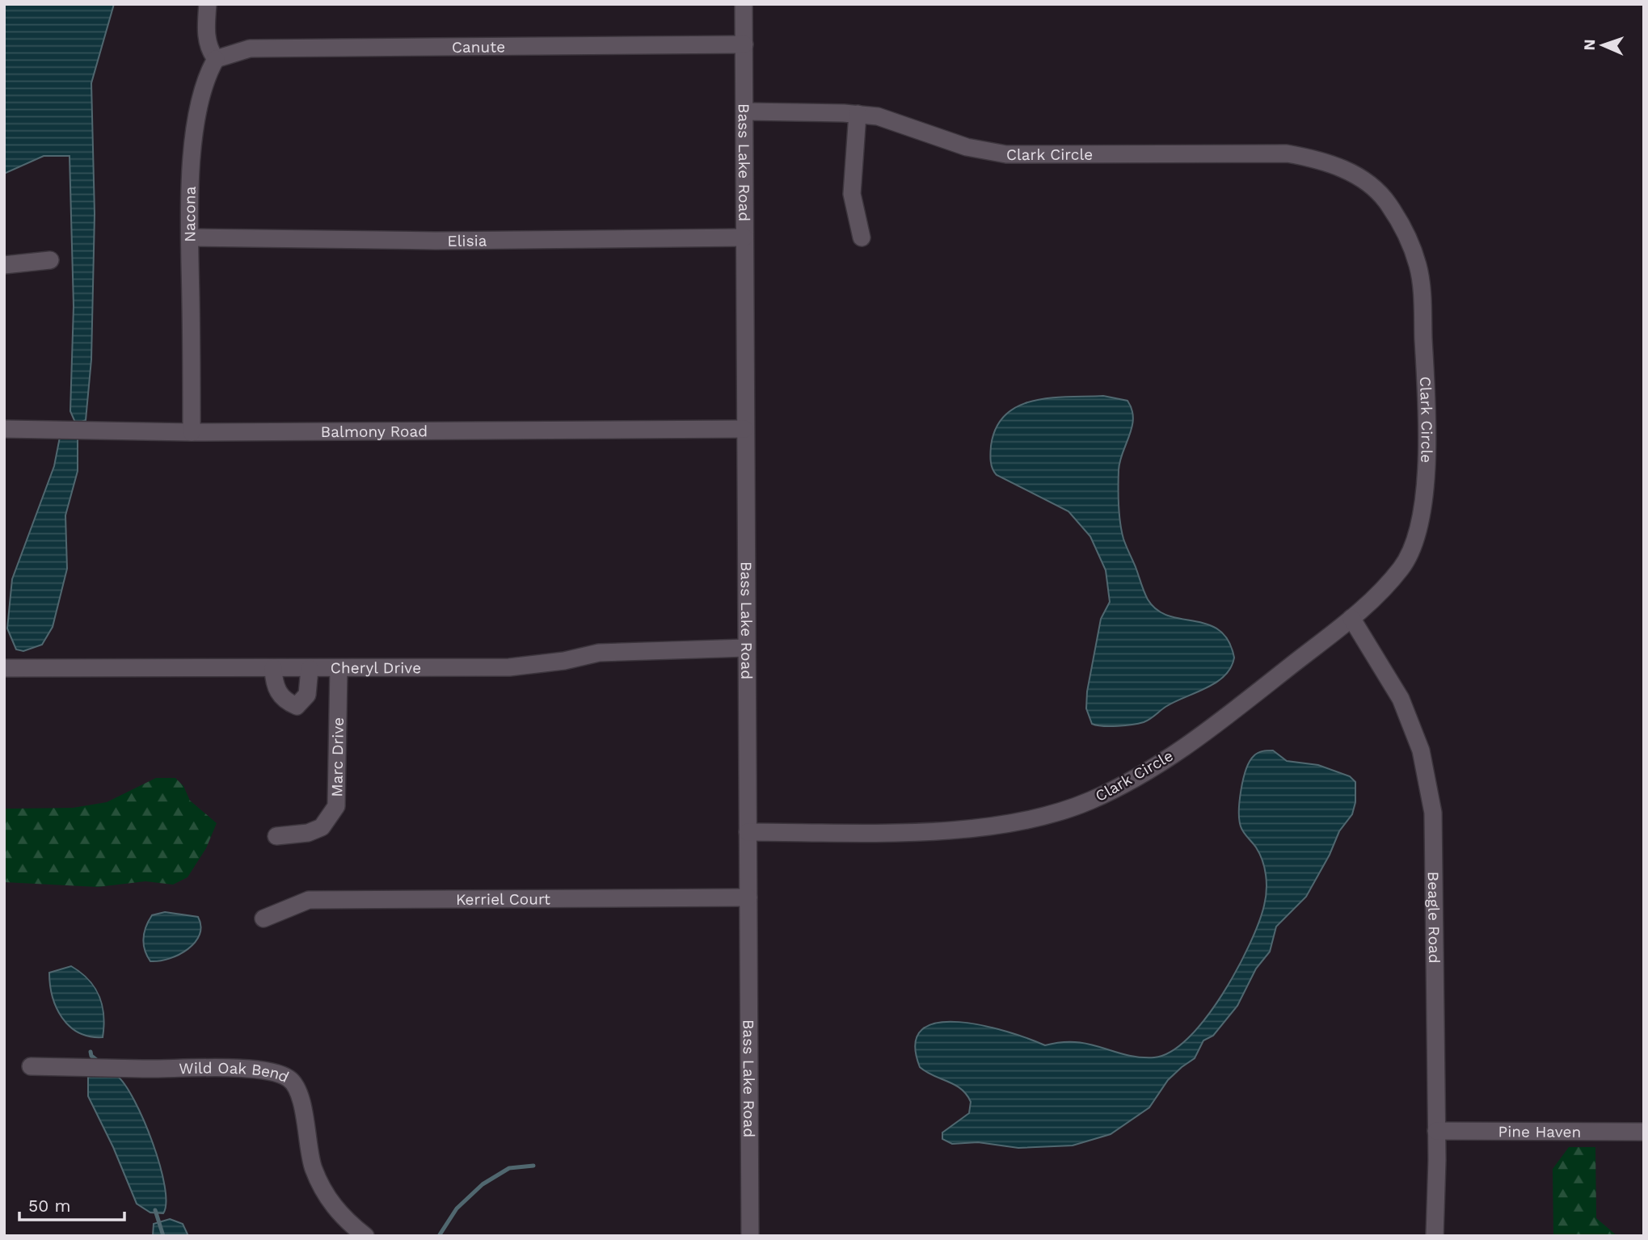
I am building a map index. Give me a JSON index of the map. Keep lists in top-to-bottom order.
{
  "streets": {
    "street": [
      "Canute",
      "Clark Circle",
      "Bass Lake Road",
      "Nacona",
      "Elisia",
      "Balmony Road",
      "Cheryl Drive",
      "Marc Drive",
      "Kerriel Court",
      "Beagle Road",
      "Wild Oak Bend",
      "Pine Haven"
    ]
  },
  "crossings": [
    ["Canute", "Bass Lake Road"],
    ["Canute", "Nacona"],
    ["Clark Circle", "Bass Lake Road"],
    ["Clark Circle", "Beagle Road"],
    ["Bass Lake Road", "Elisia"],
    ["Bass Lake Road", "Balmony Road"],
    ["Bass Lake Road", "Cheryl Drive"],
    ["Bass Lake Road", "Kerriel Court"],
    ["Nacona", "Elisia"],
    ["Nacona", "Balmony Road"],
    ["Cheryl Drive", "Marc Drive"],
    ["Beagle Road", "Pine Haven"]
  ],
  "scale_bar": "50 m",
  "north": "left"
}
